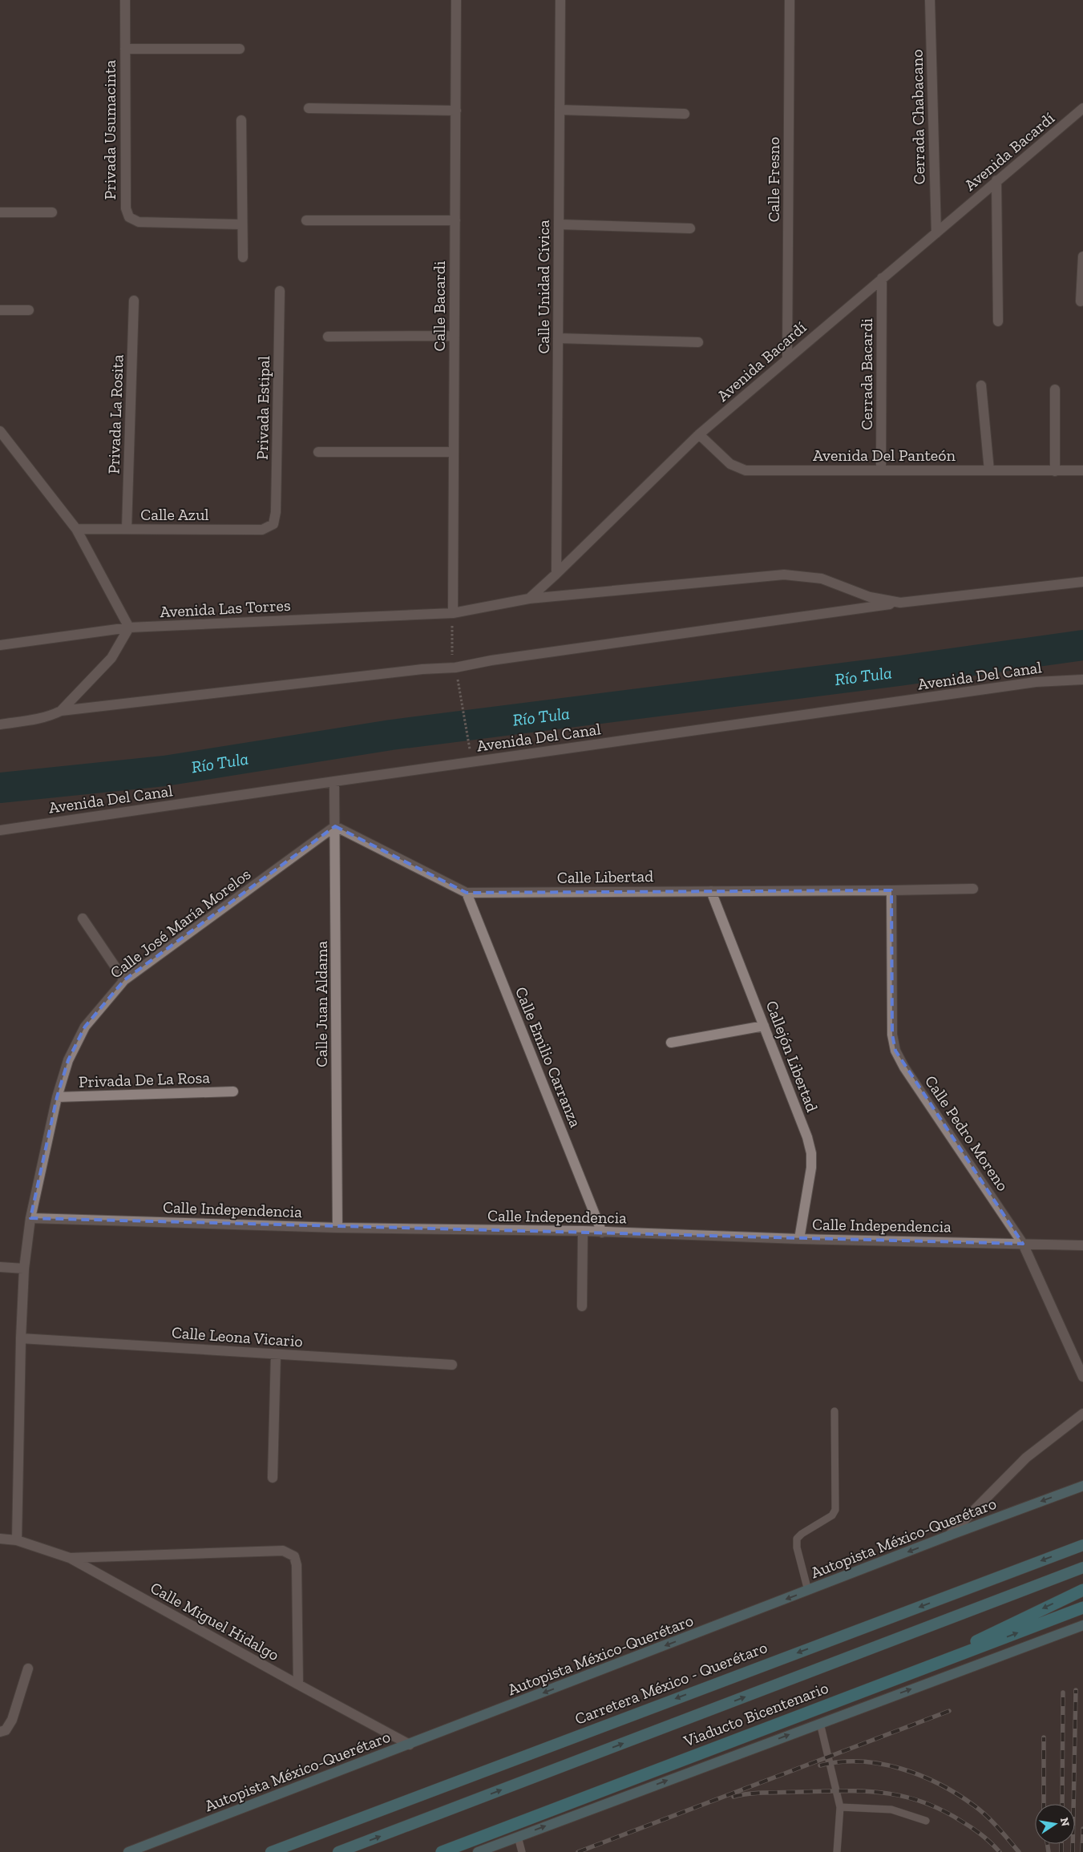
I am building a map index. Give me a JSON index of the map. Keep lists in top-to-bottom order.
{
  "streets": {
    "highway": ["Carretera México - Querétaro", "Viaducto Bicentenario"],
    "main road": ["Autopista México-Querétaro"],
    "street": [
      "Cerrada Chabacano",
      "Privada Usumacinta",
      "Avenida Bacardí",
      "Calle Fresno",
      "Calle Unidad Cívica",
      "Calle Bacardi",
      "Cerrada Bacardi",
      "Privada Estipal",
      "Privada La Rosita",
      "Avenida Del Panteón",
      "Calle Azul",
      "Avenida Las Torres",
      "Avenida Del Canal",
      "Calle Libertad",
      "Calle José María Morelos",
      "Calle Juan Aldama",
      "Callejón Libertad",
      "Calle Emilio Carranza",
      "Privada De La Rosa",
      "Calle Pedro Moreno",
      "Calle Independencia",
      "Calle Leona Vicario",
      "Calle Miguel Hidalgo"
    ]
  },
  "crossings": [
    ["Cerrada Chabacano", "Avenida Bacardí"],
    ["Avenida Bacardí", "Calle Fresno"],
    ["Avenida Bacardí", "Calle Unidad Cívica"],
    ["Avenida Bacardí", "Cerrada Bacardi"],
    ["Avenida Bacardí", "Avenida Del Panteón"],
    ["Calle Bacardi", "Avenida Las Torres"],
    ["Cerrada Bacardi", "Avenida Del Panteón"],
    ["Privada Estipal", "Calle Azul"],
    ["Privada La Rosita", "Calle Azul"],
    ["Avenida Del Canal", "Calle Juan Aldama"],
    ["Calle Libertad", "Calle José María Morelos"],
    ["Calle Libertad", "Calle Juan Aldama"],
    ["Calle Libertad", "Callejón Libertad"],
    ["Calle Libertad", "Calle Emilio Carranza"],
    ["Calle Libertad", "Calle Pedro Moreno"],
    ["Calle José María Morelos", "Calle Juan Aldama"],
    ["Calle José María Morelos", "Privada De La Rosa"],
    ["Calle José María Morelos", "Calle Independencia"],
    ["Calle José María Morelos", "Calle Leona Vicario"],
    ["Calle José María Morelos", "Calle Miguel Hidalgo"],
    ["Calle Juan Aldama", "Calle Independencia"],
    ["Callejón Libertad", "Calle Independencia"],
    ["Calle Emilio Carranza", "Calle Independencia"],
    ["Calle Pedro Moreno", "Calle Independencia"],
    ["Autopista México-Querétaro", "Calle Miguel Hidalgo"]
  ],
  "one_way": ["Autopista México-Querétaro"],
  "water": ["Río Tula"],
  "north": "right"
}
